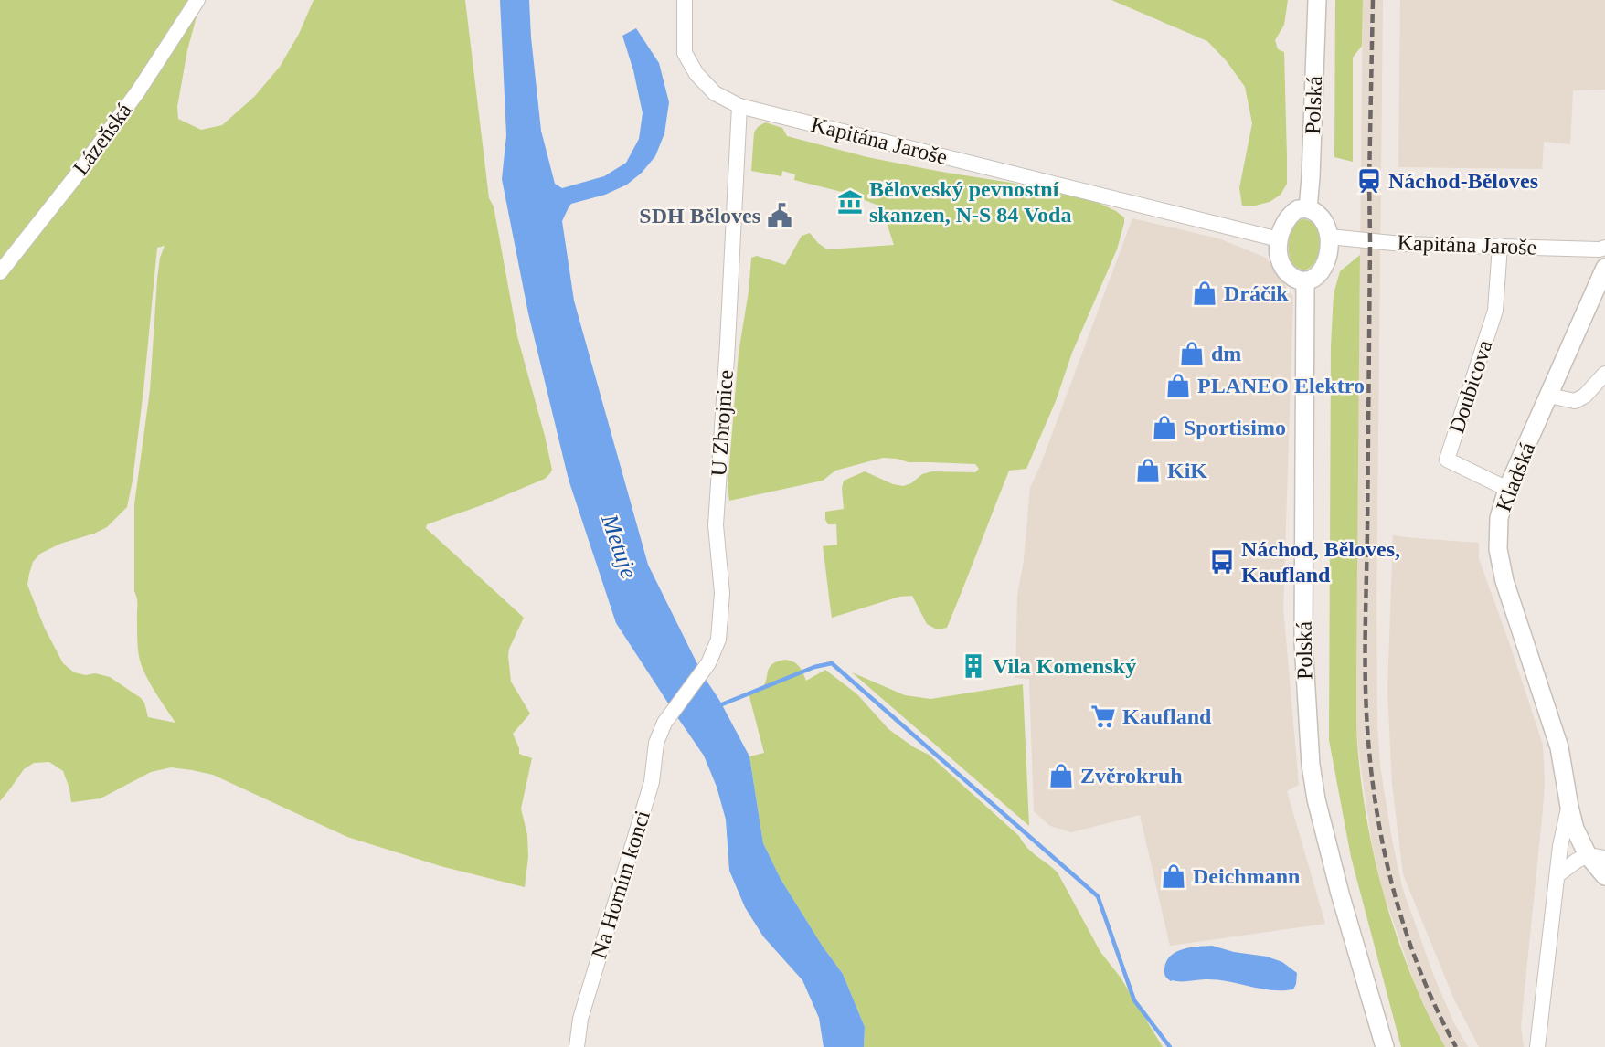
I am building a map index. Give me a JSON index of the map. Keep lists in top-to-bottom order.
{
  "streets": {
    "main road": ["Polská", "Kladská"],
    "street": [
      "Lázeňská",
      "Kapitána Jaroše",
      "Doubicova",
      "U Zbrojnice",
      "Na Horním konci"
    ]
  },
  "crossings": [
    ["Polská", "Kapitána Jaroše"],
    ["Kapitána Jaroše", "Doubicova"],
    ["Kapitána Jaroše", "U Zbrojnice"],
    ["Doubicova", "Kladská"],
    ["U Zbrojnice", "Na Horním konci"]
  ],
  "water": ["Metuje"],
  "places": {
    "station": ["Náchod-Běloves"],
    "museum": ["Běloveský pevnostní skanzen, N-S 84 Voda"],
    "public building": ["SDH Běloves"],
    "shop": [
      "Dráčik",
      "dm",
      "PLANEO Elektro",
      "Sportisimo",
      "KiK",
      "Zvěrokruh",
      "Deichmann"
    ],
    "bus stop": ["Náchod, Běloves, Kaufland"],
    "building": ["Vila Komenský"],
    "supermarket": ["Kaufland"]
  }
}
